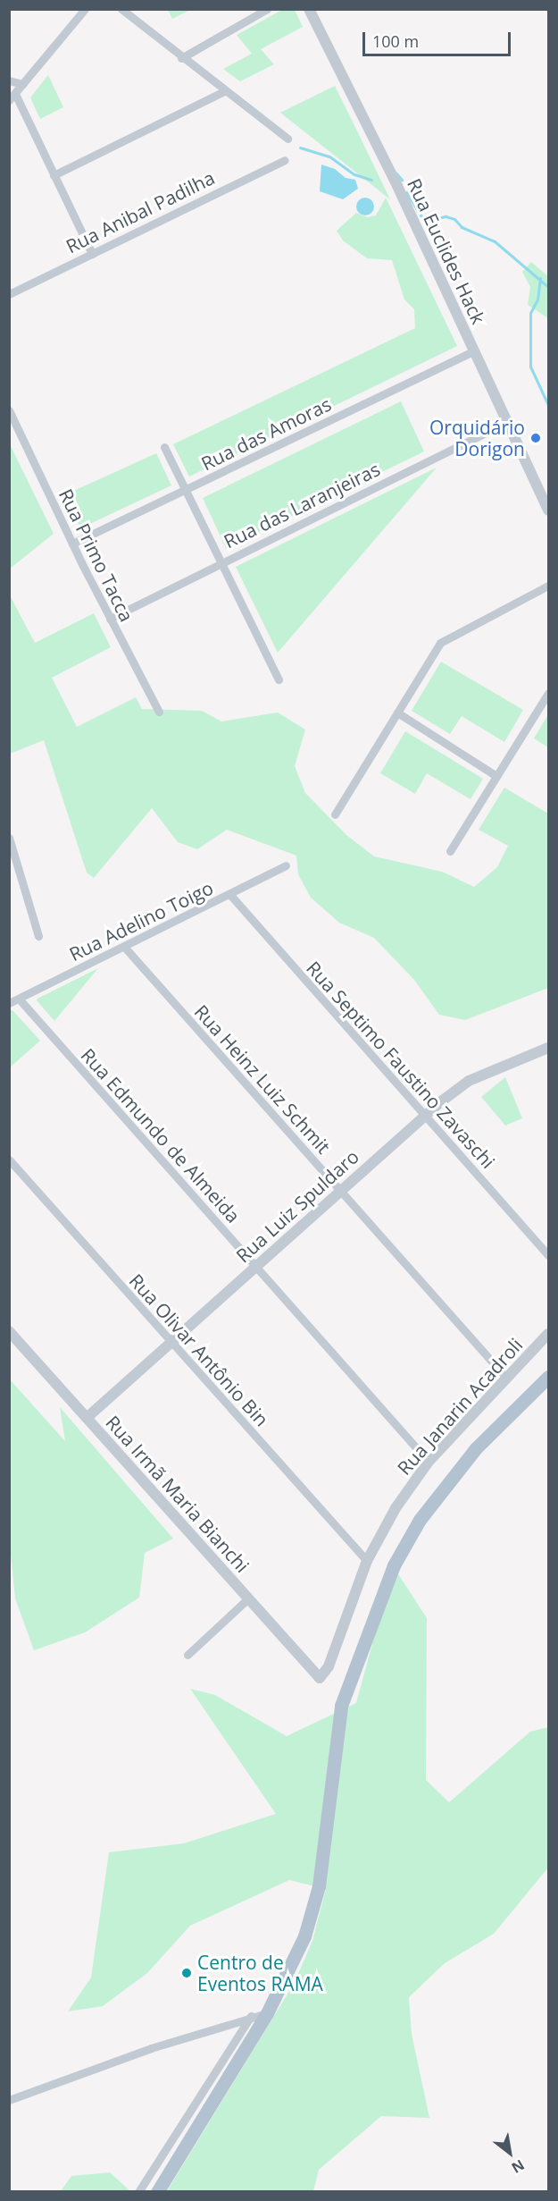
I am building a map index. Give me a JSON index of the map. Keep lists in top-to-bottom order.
{
  "streets": {
    "street": [
      "Rua Anibal Padilha",
      "Rua Euclides Hack",
      "Rua das Amoras",
      "Rua das Laranjeiras",
      "Rua Primo Tacca",
      "Rua Adelino Toigo",
      "Rua Septimo Faustino Zavaschi",
      "Rua Heinz Luiz Schmit",
      "Rua Edmundo de Almeida",
      "Rua Luiz Spuldaro",
      "Rua Olivar Antônio Bin",
      "Rua Janarin Acadroli",
      "Rua Irmã Maria Bianchi"
    ]
  },
  "crossings": [
    ["Rua Euclides Hack", "Rua das Amoras"],
    ["Rua Euclides Hack", "Rua das Laranjeiras"],
    ["Rua das Amoras", "Rua Primo Tacca"],
    ["Rua das Laranjeiras", "Rua Primo Tacca"],
    ["Rua Adelino Toigo", "Rua Septimo Faustino Zavaschi"],
    ["Rua Adelino Toigo", "Rua Heinz Luiz Schmit"],
    ["Rua Adelino Toigo", "Rua Edmundo de Almeida"],
    ["Rua Septimo Faustino Zavaschi", "Rua Luiz Spuldaro"],
    ["Rua Heinz Luiz Schmit", "Rua Luiz Spuldaro"],
    ["Rua Heinz Luiz Schmit", "Rua Janarin Acadroli"],
    ["Rua Edmundo de Almeida", "Rua Luiz Spuldaro"],
    ["Rua Edmundo de Almeida", "Rua Janarin Acadroli"],
    ["Rua Luiz Spuldaro", "Rua Olivar Antônio Bin"],
    ["Rua Luiz Spuldaro", "Rua Irmã Maria Bianchi"],
    ["Rua Olivar Antônio Bin", "Rua Janarin Acadroli"],
    ["Rua Janarin Acadroli", "Rua Irmã Maria Bianchi"]
  ],
  "places": ["Orquidário Dorigon", "Centro de Eventos RAMA"],
  "scale_bar": "100 m",
  "north": "bottom right"
}
